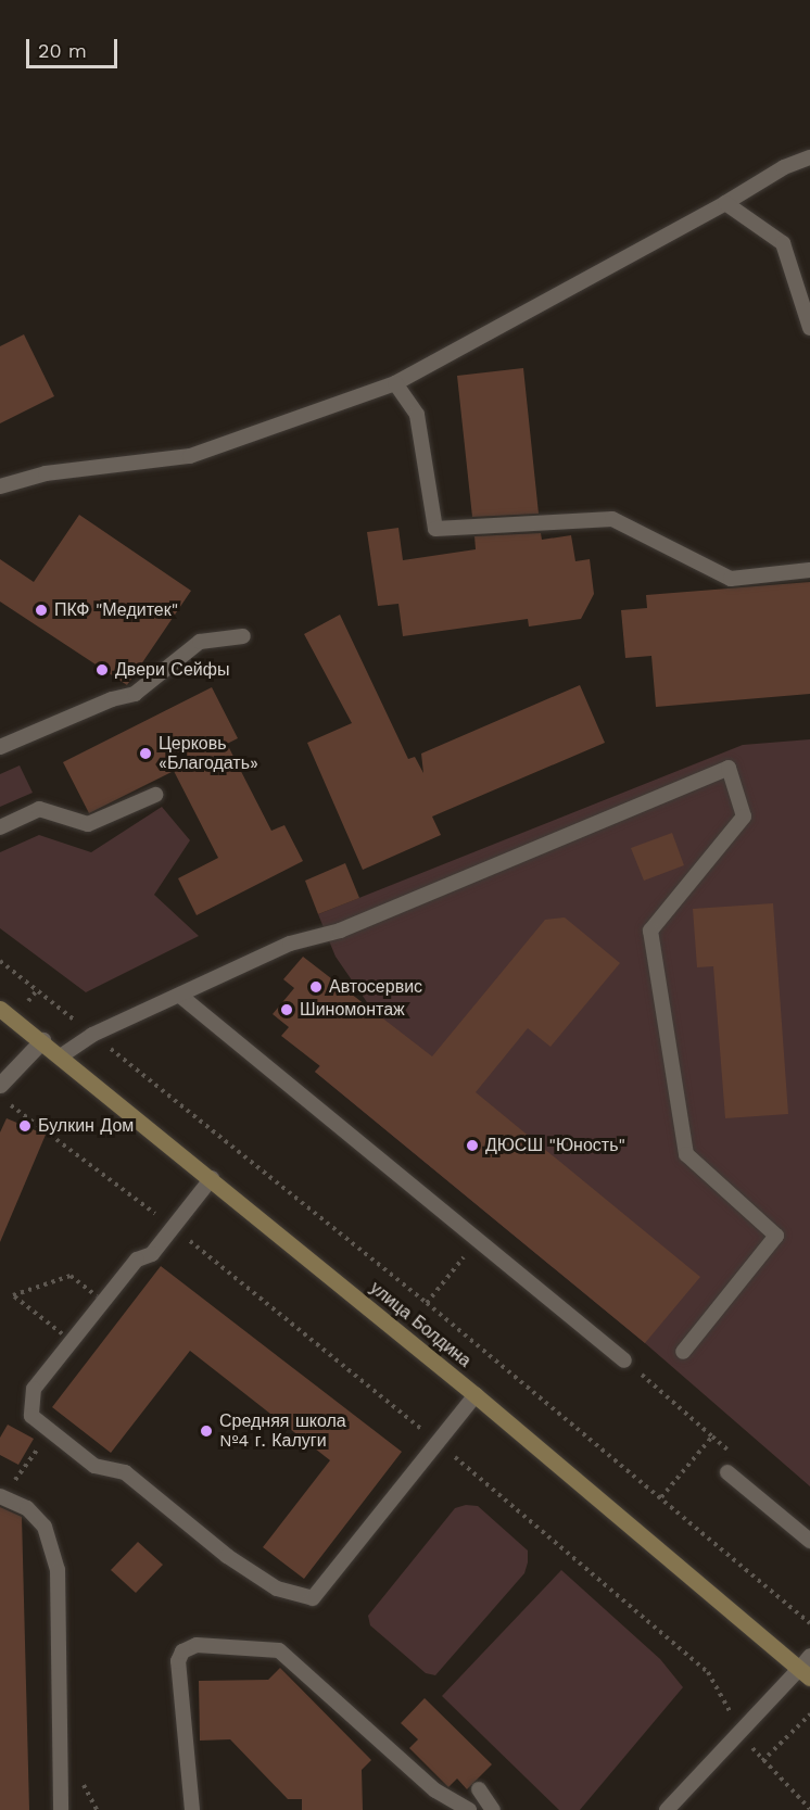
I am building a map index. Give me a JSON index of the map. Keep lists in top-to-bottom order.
{
  "streets": {
    "main road": ["улица Болдина"]
  },
  "places": [
    "ПКФ \"Медитек\"",
    "Двери Сейфы",
    "Церковь «Благодать»",
    "Автосервис",
    "Шиномонтаж",
    "Булкин Дом",
    "ДЮСШ \"Юность\"",
    "Средняя школа №4 г. Калуги"
  ],
  "scale_bar": "20 m"
}
